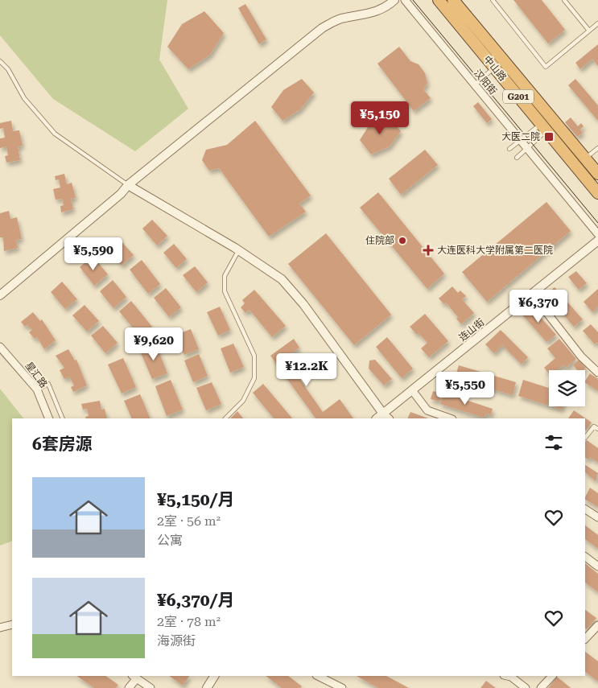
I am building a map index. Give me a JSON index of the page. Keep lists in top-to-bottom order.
{
  "streets": {
    "highway": ["中山路", "G201"],
    "street": ["汉阳街", "连山街", "星汇路"]
  },
  "crossings": [
    ["汉阳街", "连山街"]
  ],
  "places": {
    "transit": ["大医二院"],
    "other": ["住院部"],
    "health": ["大连医科大学附属第二医院"]
  },
  "page": {
    "price": [
      "¥5,150",
      "¥5,590",
      "¥6,370",
      "¥9,620",
      "¥12.2K",
      "¥5,550"
    ],
    "heading": "6套房源",
    "list": [
      {
        "name": "¥5,150/月",
        "note": "2室 · 56 m² · 公寓"
      },
      {
        "name": "¥6,370/月",
        "note": "2室 · 78 m² · 海源街"
      }
    ]
  }
}
